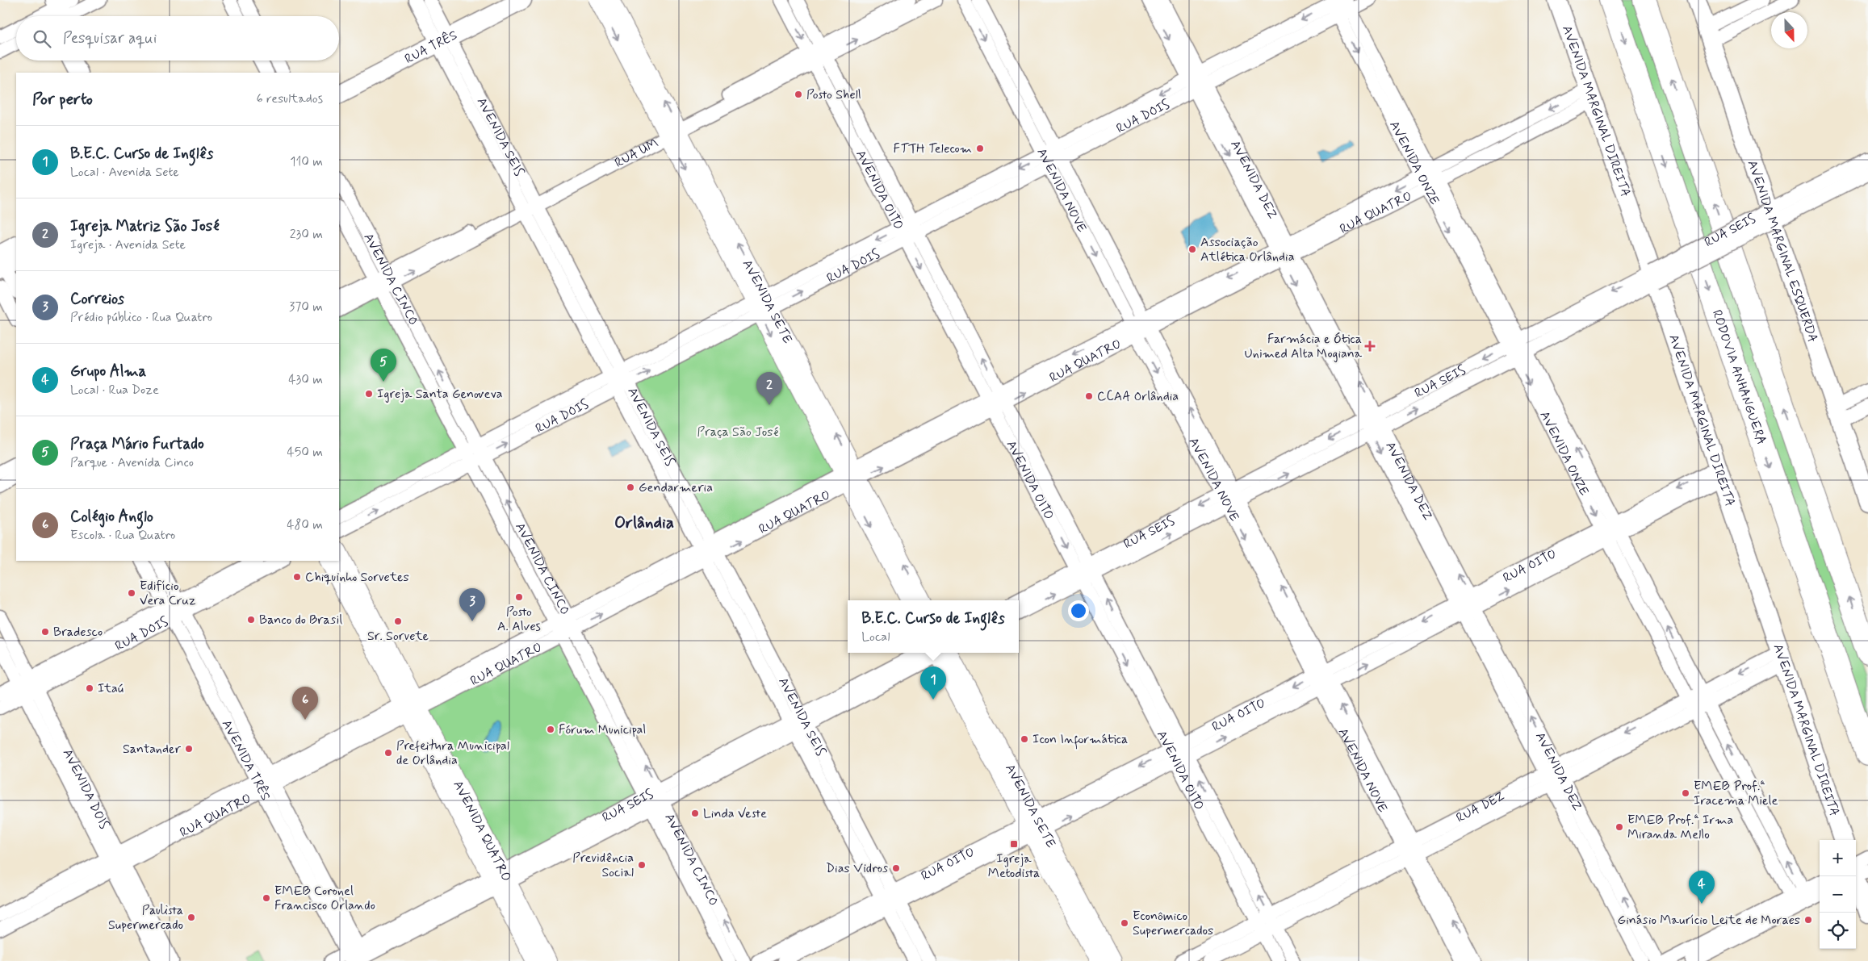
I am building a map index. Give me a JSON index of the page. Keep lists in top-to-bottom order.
{
  "streets": {
    "highway": ["RODOVIA ANHANGUERA"],
    "main road": ["RUA TRÊS", "AVENIDA MARGINAL DIREITA", "AVENIDA MARGINAL ESQUERDA"],
    "street": [
      "RUA DOIS",
      "AVENIDA SEIS",
      "RUA UM",
      "AVENIDA ONZE",
      "AVENIDA DEZ",
      "AVENIDA NOVE",
      "AVENIDA OITO",
      "RUA QUATRO",
      "RUA SEIS",
      "AVENIDA CINCO",
      "AVENIDA SETE",
      "RUA OITO",
      "AVENIDA TRÊS",
      "AVENIDA DOIS",
      "RUA DEZ",
      "AVENIDA QUATRO"
    ]
  },
  "crossings": [
    ["RUA TRÊS", "AVENIDA SEIS"],
    ["AVENIDA MARGINAL DIREITA", "RUA QUATRO"],
    ["AVENIDA MARGINAL DIREITA", "RUA SEIS"],
    ["AVENIDA MARGINAL DIREITA", "RUA OITO"],
    ["AVENIDA MARGINAL DIREITA", "RUA DEZ"],
    ["RUA DOIS", "AVENIDA SEIS"],
    ["RUA DOIS", "AVENIDA ONZE"],
    ["RUA DOIS", "AVENIDA DEZ"],
    ["RUA DOIS", "AVENIDA NOVE"],
    ["RUA DOIS", "AVENIDA OITO"],
    ["RUA DOIS", "AVENIDA CINCO"],
    ["RUA DOIS", "AVENIDA SETE"],
    ["RUA DOIS", "AVENIDA TRÊS"],
    ["RUA DOIS", "AVENIDA DOIS"],
    ["AVENIDA SEIS", "RUA UM"],
    ["AVENIDA SEIS", "RUA QUATRO"],
    ["AVENIDA SEIS", "RUA SEIS"],
    ["AVENIDA SEIS", "RUA OITO"],
    ["RUA UM", "AVENIDA OITO"],
    ["RUA UM", "AVENIDA CINCO"],
    ["RUA UM", "AVENIDA SETE"],
    ["AVENIDA ONZE", "RUA QUATRO"],
    ["AVENIDA ONZE", "RUA SEIS"],
    ["AVENIDA ONZE", "RUA OITO"],
    ["AVENIDA ONZE", "RUA DEZ"],
    ["AVENIDA DEZ", "RUA QUATRO"],
    ["AVENIDA DEZ", "RUA SEIS"],
    ["AVENIDA DEZ", "RUA OITO"],
    ["AVENIDA DEZ", "RUA DEZ"],
    ["AVENIDA NOVE", "RUA QUATRO"],
    ["AVENIDA NOVE", "RUA SEIS"],
    ["AVENIDA NOVE", "RUA OITO"],
    ["AVENIDA NOVE", "RUA DEZ"],
    ["AVENIDA OITO", "RUA QUATRO"],
    ["AVENIDA OITO", "RUA SEIS"],
    ["AVENIDA OITO", "RUA OITO"],
    ["AVENIDA OITO", "RUA DEZ"],
    ["RUA QUATRO", "AVENIDA CINCO"],
    ["RUA QUATRO", "AVENIDA SETE"],
    ["RUA QUATRO", "AVENIDA TRÊS"],
    ["RUA QUATRO", "AVENIDA DOIS"],
    ["RUA QUATRO", "AVENIDA QUATRO"],
    ["RUA SEIS", "AVENIDA MARGINAL ESQUERDA"],
    ["RUA SEIS", "AVENIDA CINCO"],
    ["RUA SEIS", "AVENIDA TRÊS"],
    ["RUA SEIS", "AVENIDA QUATRO"],
    ["AVENIDA SETE", "RUA OITO"]
  ],
  "districts": ["Orlândia"],
  "parks": ["Praça São José"],
  "places": {
    "other": [
      "Posto Shell",
      "FTTH Telecom",
      "Associação Atlética Orlândia",
      "Igreja Santa Genoveva",
      "CCAA Orlândia",
      "Gendarmeria",
      "Chiquinho Sorvetes",
      "Edifício Vera Cruz",
      "Posto A. Alves",
      "Banco do Brasil",
      "Sr. Sorvete",
      "Bradesco",
      "Itaú",
      "Fórum Municipal",
      "Icon Informática",
      "Santander",
      "Prefeitura Municipal de Orlândia",
      "EMEB Prof.ª Iracema Miele",
      "Linda Veste",
      "EMEB Prof.ª Irma Miranda Mello",
      "Previdência Social",
      "Dias Vidros",
      "EMEB Coronel Francisco Orlando",
      "Paulista Supermercado",
      "Ginásio Maurício Leite de Moraes",
      "Econômico Supermercados"
    ],
    "health": ["Farmácia e Ótica Unimed Alta Mogiana"],
    "transit": ["Igreja Metodista"]
  },
  "north": "bottom",
  "page": {
    "search": "Pesquisar aqui",
    "heading": ["Por perto", "6 resultados"],
    "list": [
      {
        "mark": "1",
        "name": "B.E.C. Curso de Inglês",
        "note": "Local · Avenida Sete",
        "value": "110 m"
      },
      {
        "mark": "2",
        "name": "Igreja Matriz São José",
        "note": "Igreja · Avenida Sete",
        "value": "230 m"
      },
      {
        "mark": "3",
        "name": "Correios",
        "note": "Prédio público · Rua Quatro",
        "value": "370 m"
      },
      {
        "mark": "4",
        "name": "Grupo Alma",
        "note": "Local · Rua Doze",
        "value": "430 m"
      },
      {
        "mark": "5",
        "name": "Praça Mário Furtado",
        "note": "Parque · Avenida Cinco",
        "value": "450 m"
      },
      {
        "mark": "6",
        "name": "Colégio Anglo",
        "note": "Escola · Rua Quatro",
        "value": "480 m"
      }
    ],
    "pins": [
      "5",
      "2",
      "3",
      "1",
      "6",
      "4"
    ],
    "popup": ["B.E.C. Curso de Inglês", "Local"],
    "map_buttons": ["+", "−"]
  }
}
